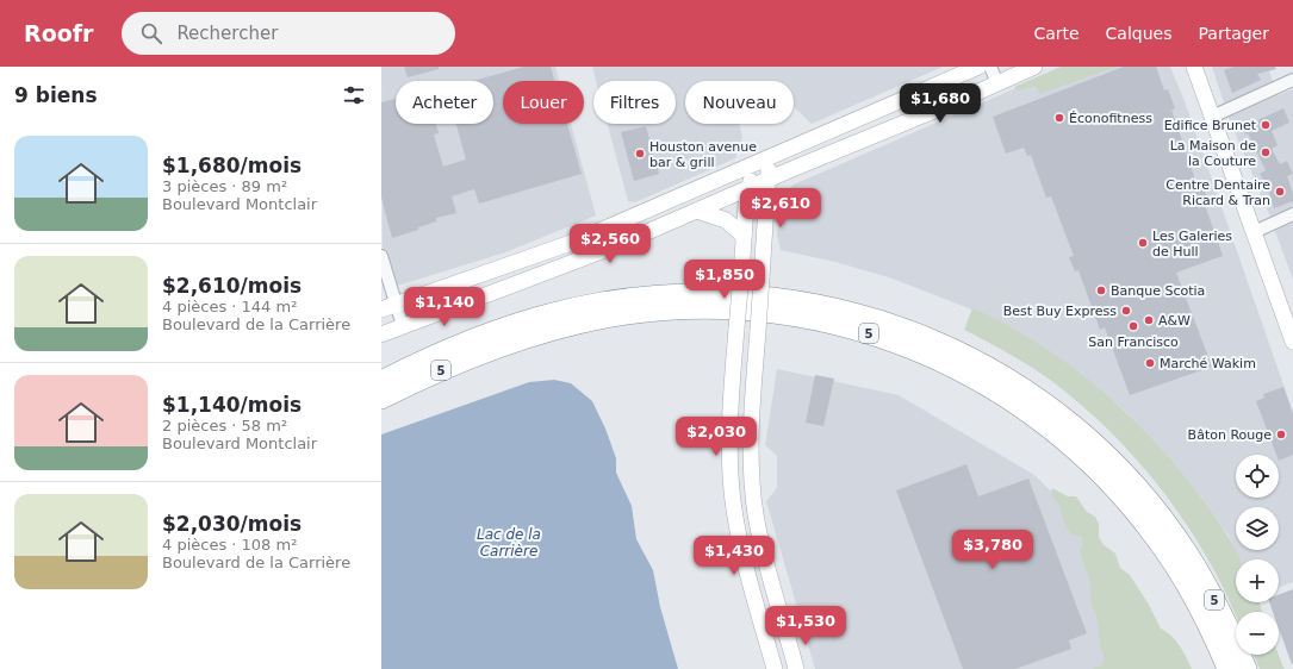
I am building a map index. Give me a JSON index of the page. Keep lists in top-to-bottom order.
{
  "streets": {
    "highway": ["5"]
  },
  "water": ["Lac de la Carrière"],
  "places": [
    "Éconofitness",
    "Edifice Brunet",
    "La Maison de la Couture",
    "Houston avenue bar & grill",
    "Centre Dentaire Ricard & Tran",
    "Les Galeries de Hull",
    "Banque Scotia",
    "Best Buy Express",
    "A&W",
    "San Francisco",
    "Marché Wakim",
    "Bâton Rouge"
  ],
  "page": {
    "header": "Roofr",
    "search": "Rechercher",
    "nav": ["Carte", "Calques", "Partager"],
    "heading": "9 biens",
    "chip": [
      "Acheter",
      "Louer",
      "Filtres",
      "Nouveau"
    ],
    "price": [
      "$1,680",
      "$2,610",
      "$2,560",
      "$1,850",
      "$1,140",
      "$2,030",
      "$3,780",
      "$1,430",
      "$1,530"
    ],
    "list": [
      {
        "name": "$1,680/mois",
        "note": "3 pièces · 89 m² · Boulevard Montclair"
      },
      {
        "name": "$2,610/mois",
        "note": "4 pièces · 144 m² · Boulevard de la Carrière"
      },
      {
        "name": "$1,140/mois",
        "note": "2 pièces · 58 m² · Boulevard Montclair"
      },
      {
        "name": "$2,030/mois",
        "note": "4 pièces · 108 m² · Boulevard de la Carrière"
      }
    ],
    "map_buttons": ["+", "−"]
  }
}
